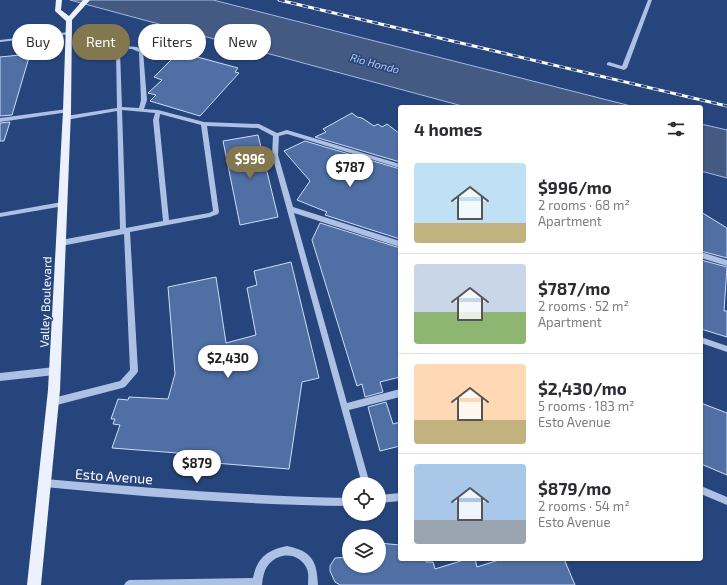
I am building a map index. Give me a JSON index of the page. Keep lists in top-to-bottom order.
{
  "streets": {
    "main road": ["Valley Boulevard"],
    "street": ["Esto Avenue"]
  },
  "crossings": [
    ["Valley Boulevard", "Esto Avenue"]
  ],
  "water": ["Rio Hondo"],
  "page": {
    "chip": [
      "Buy",
      "Rent",
      "Filters",
      "New"
    ],
    "heading": "4 homes",
    "price": [
      "$996",
      "$787",
      "$2,430",
      "$879"
    ],
    "list": [
      {
        "name": "$996/mo",
        "note": "2 rooms · 68 m² · Apartment"
      },
      {
        "name": "$787/mo",
        "note": "2 rooms · 52 m² · Apartment"
      },
      {
        "name": "$2,430/mo",
        "note": "5 rooms · 183 m² · Esto Avenue"
      },
      {
        "name": "$879/mo",
        "note": "2 rooms · 54 m² · Esto Avenue"
      }
    ]
  }
}
